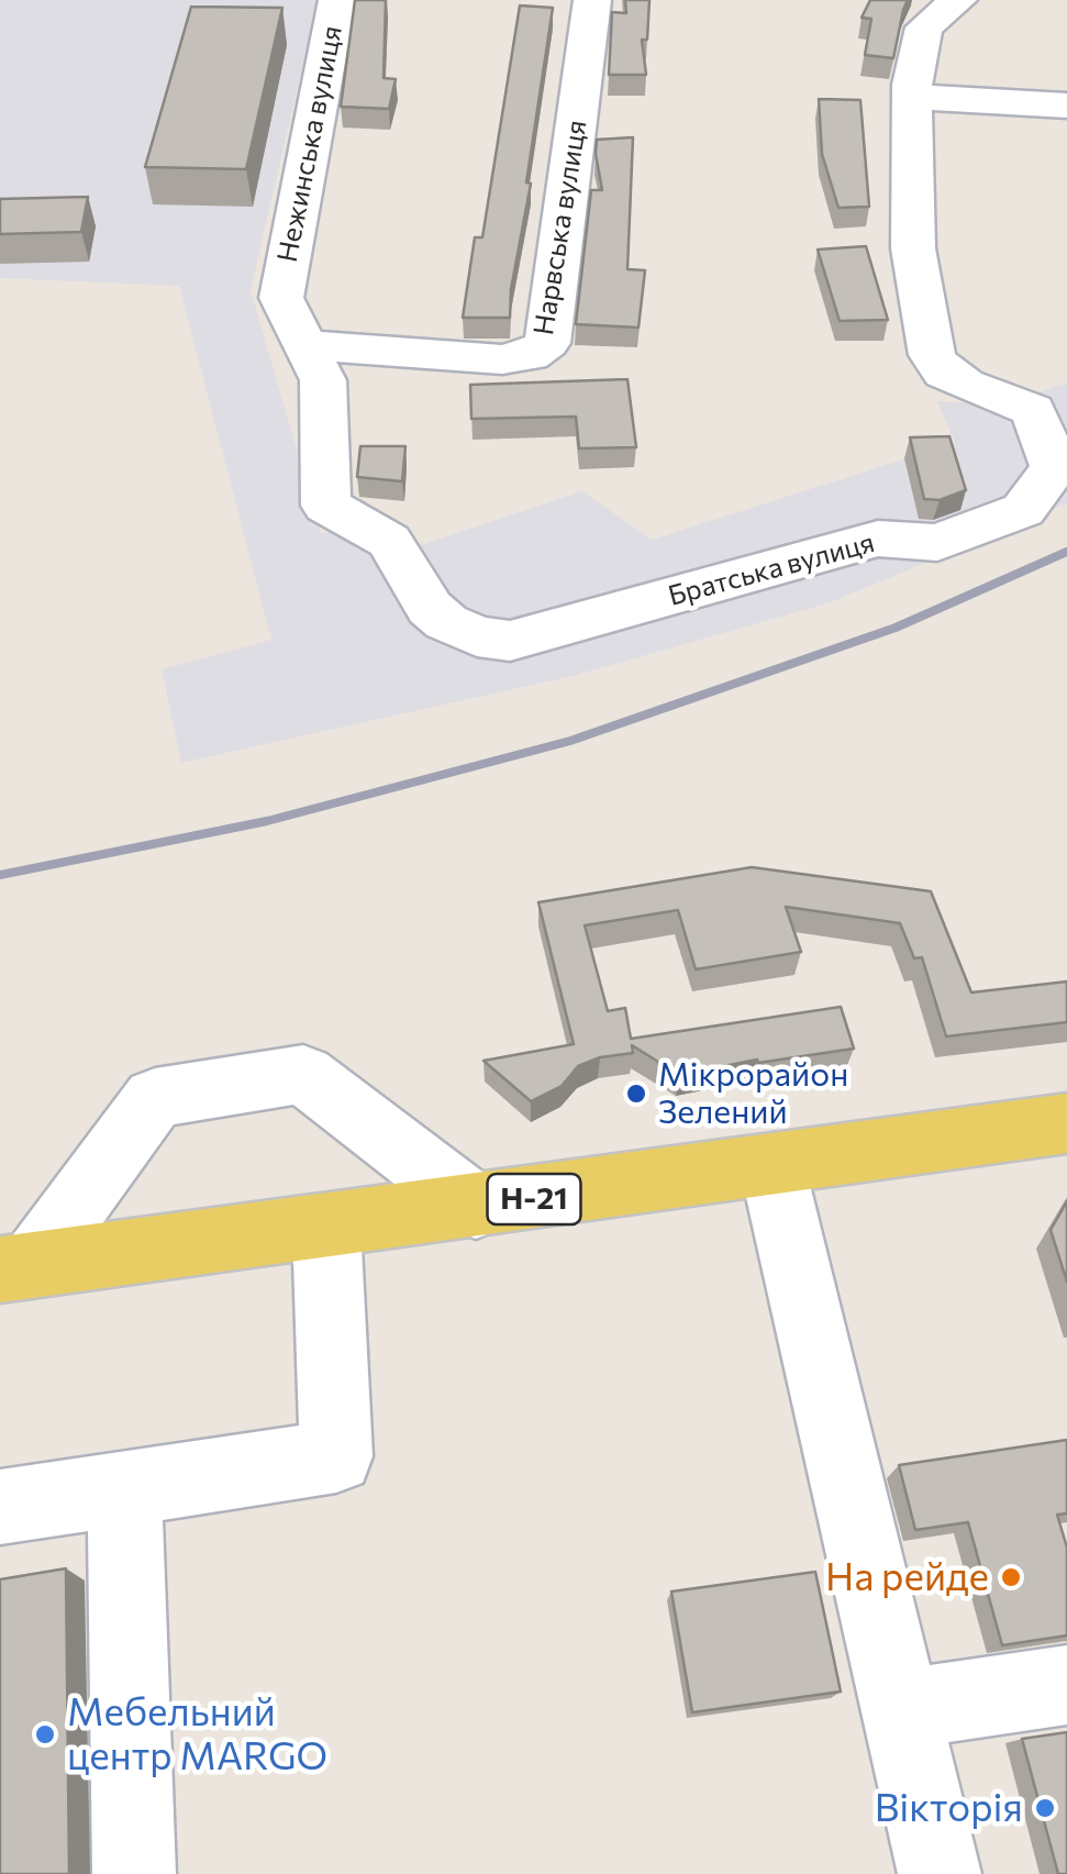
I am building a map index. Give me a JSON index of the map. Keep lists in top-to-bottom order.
{
  "streets": {
    "main road": ["Н-21"],
    "lane": ["Нежинська вулиця", "Нарвська вулиця", "Братська вулиця"]
  },
  "crossings": [
    ["Нежинська вулиця", "Нарвська вулиця"],
    ["Нежинська вулиця", "Братська вулиця"]
  ],
  "places": [
    "Мікрорайон Зелений",
    "На рейде",
    "Мебельний центр MARGO",
    "Вікторія"
  ]
}
